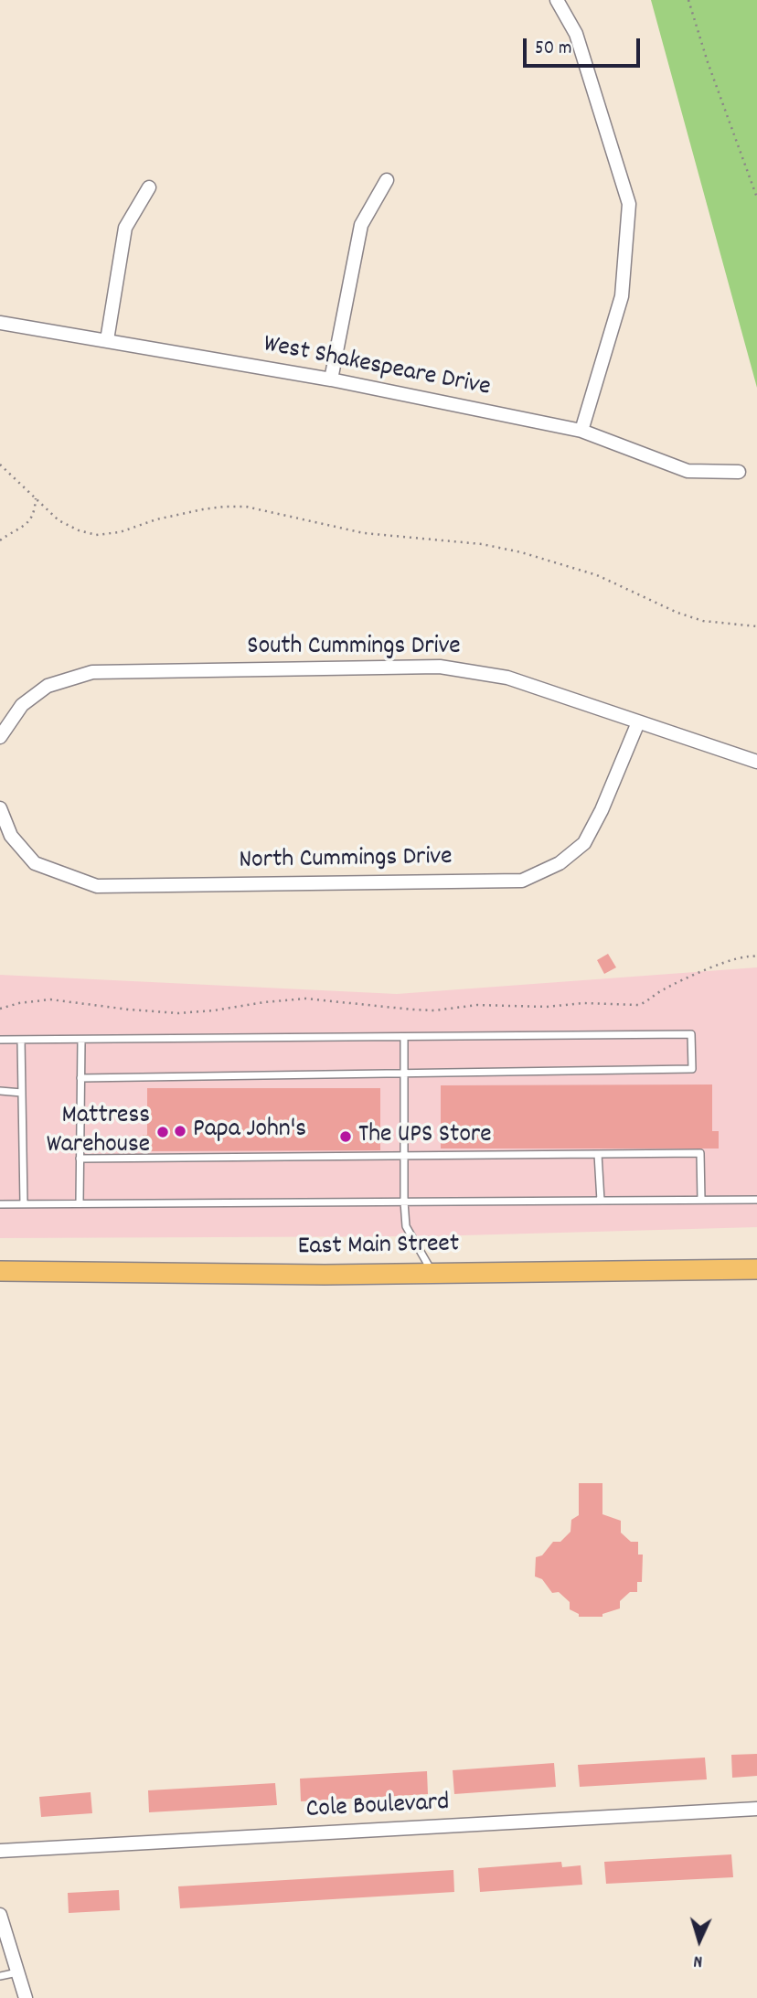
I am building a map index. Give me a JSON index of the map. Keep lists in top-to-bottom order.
{
  "streets": {
    "main road": ["East Main Street"],
    "street": [
      "West Shakespeare Drive",
      "South Cummings Drive",
      "North Cummings Drive",
      "Cole Boulevard"
    ]
  },
  "crossings": [
    ["South Cummings Drive", "North Cummings Drive"]
  ],
  "places": ["Papa John's", "Mattress Warehouse", "The UPS Store"],
  "scale_bar": "50 m",
  "north": "bottom"
}
